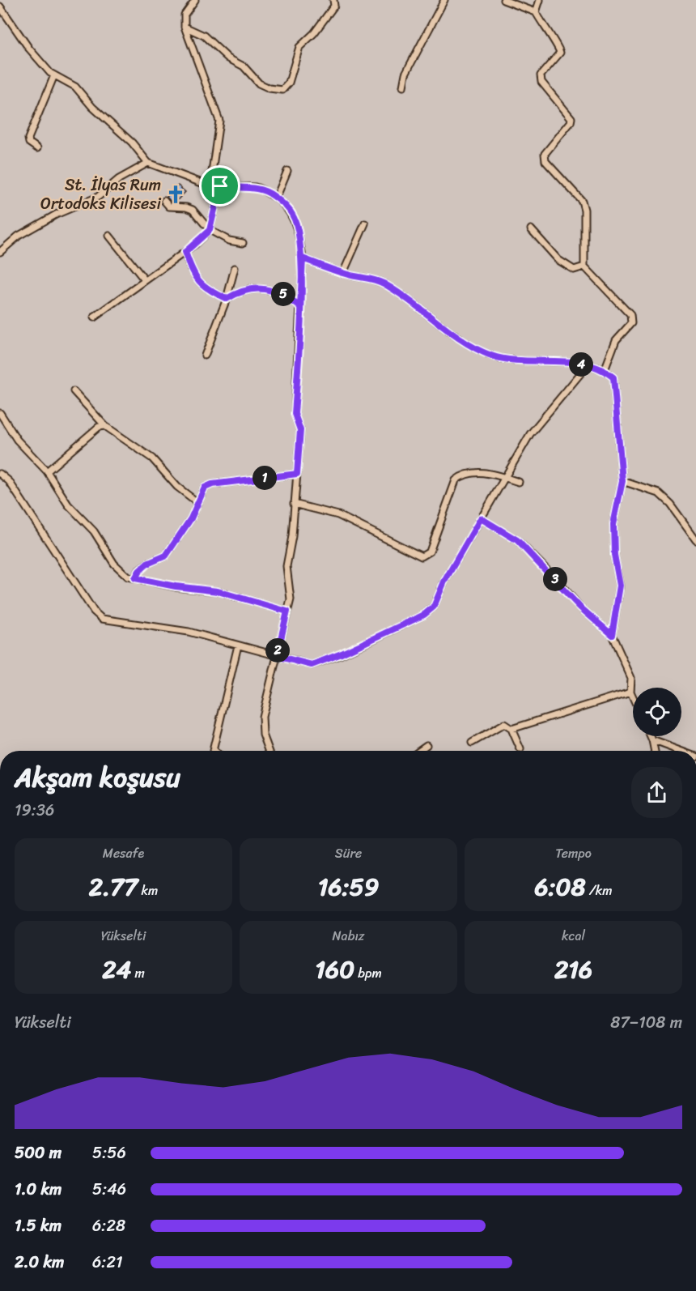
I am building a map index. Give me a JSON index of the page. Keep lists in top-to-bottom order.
{
  "places": {
    "church": ["St. İlyas Rum Ortodoks Kilisesi"]
  },
  "page": {
    "pins": [
      "5",
      "4",
      "1",
      "3",
      "2"
    ],
    "heading": ["Akşam koşusu", "19:36"],
    "stats": [
      ["Mesafe", "2.77 km"],
      ["Süre", "16:59"],
      ["Tempo", "6:08 /km"],
      ["Yükselti", "24 m"],
      ["Nabız", "160 bpm"],
      ["kcal", "216"]
    ],
    "chart": ["Yükselti", "87–108 m"],
    "list": [
      {
        "name": "500 m",
        "note": "5:56"
      },
      {
        "name": "1.0 km",
        "note": "5:46"
      },
      {
        "name": "1.5 km",
        "note": "6:28"
      },
      {
        "name": "2.0 km",
        "note": "6:21"
      }
    ]
  }
}
